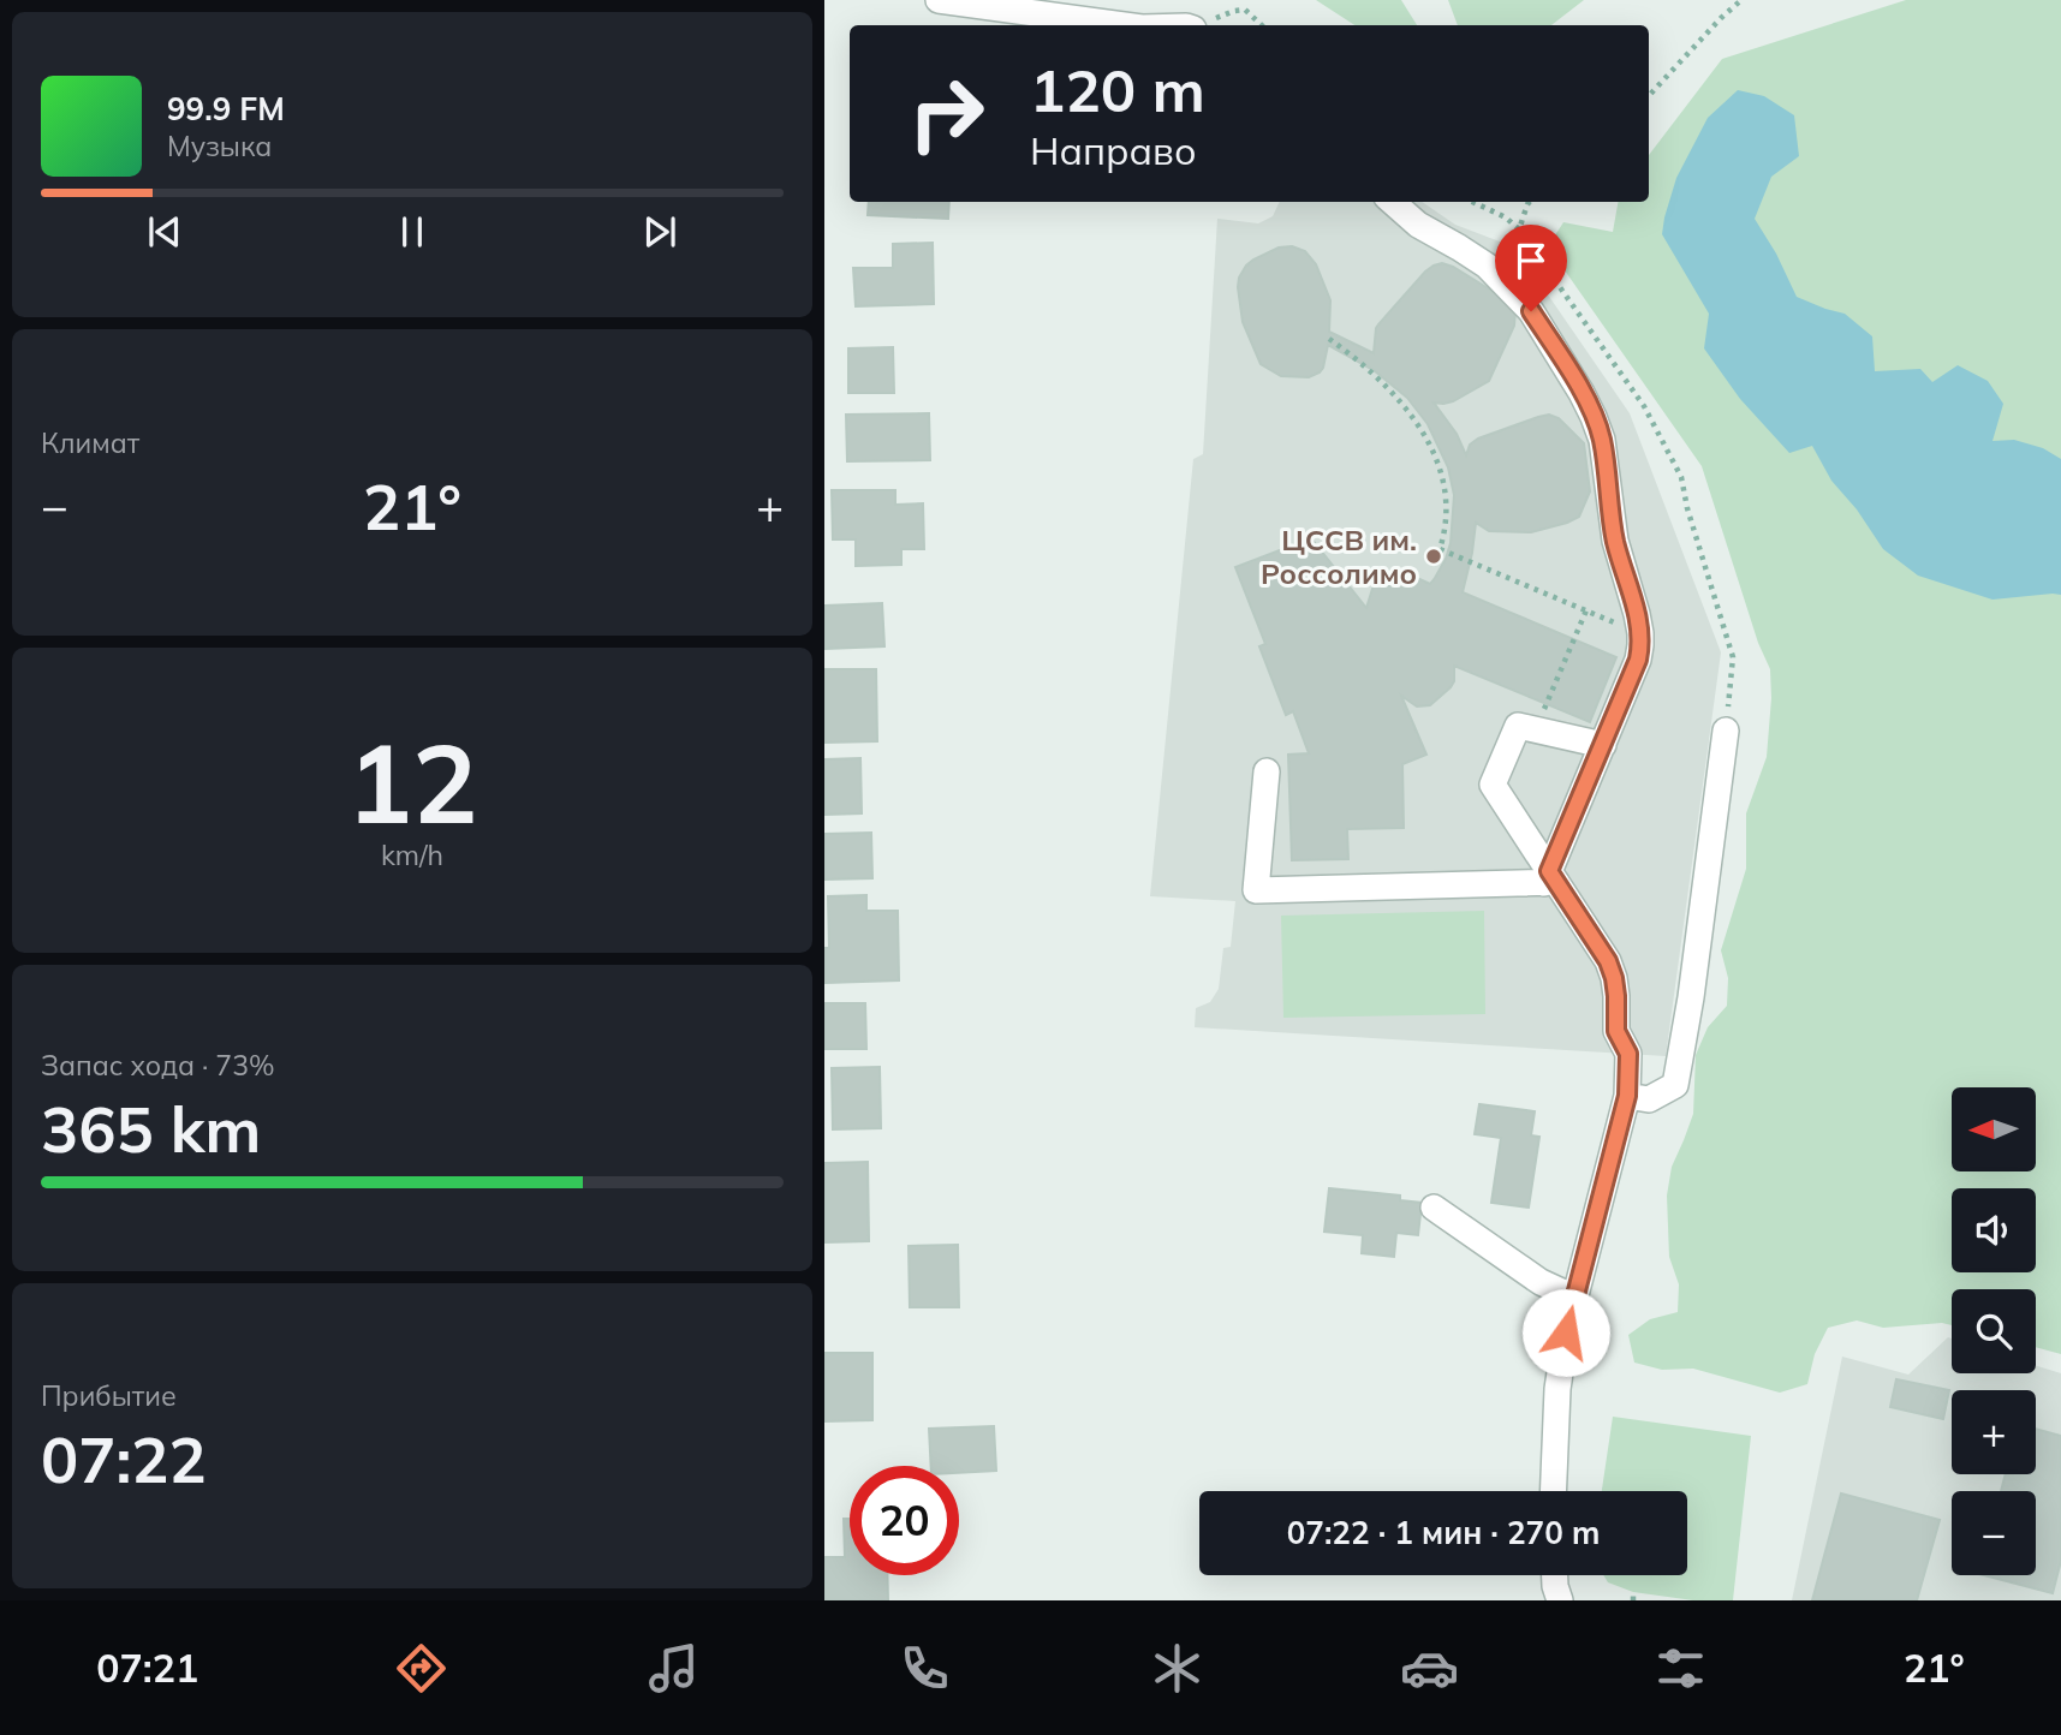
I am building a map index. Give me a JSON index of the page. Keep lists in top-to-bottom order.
{
  "places": ["ЦССВ им. Россолимо"],
  "north": "left",
  "page": {
    "turn": ["120 m", "Направо"],
    "song": ["99.9 FM", "Музыка"],
    "tile": [
      "Климат",
      ["12", "km/h"],
      ["Запас хода · 73%", "365 km"],
      ["Прибытие", "07:22"]
    ],
    "heat": ["−", "21°", "+"],
    "map_buttons": ["+", "−"],
    "limit": "20",
    "trip": "07:22 · 1 мин · 270 m",
    "tabs": ["07:21", "21°"]
  }
}
